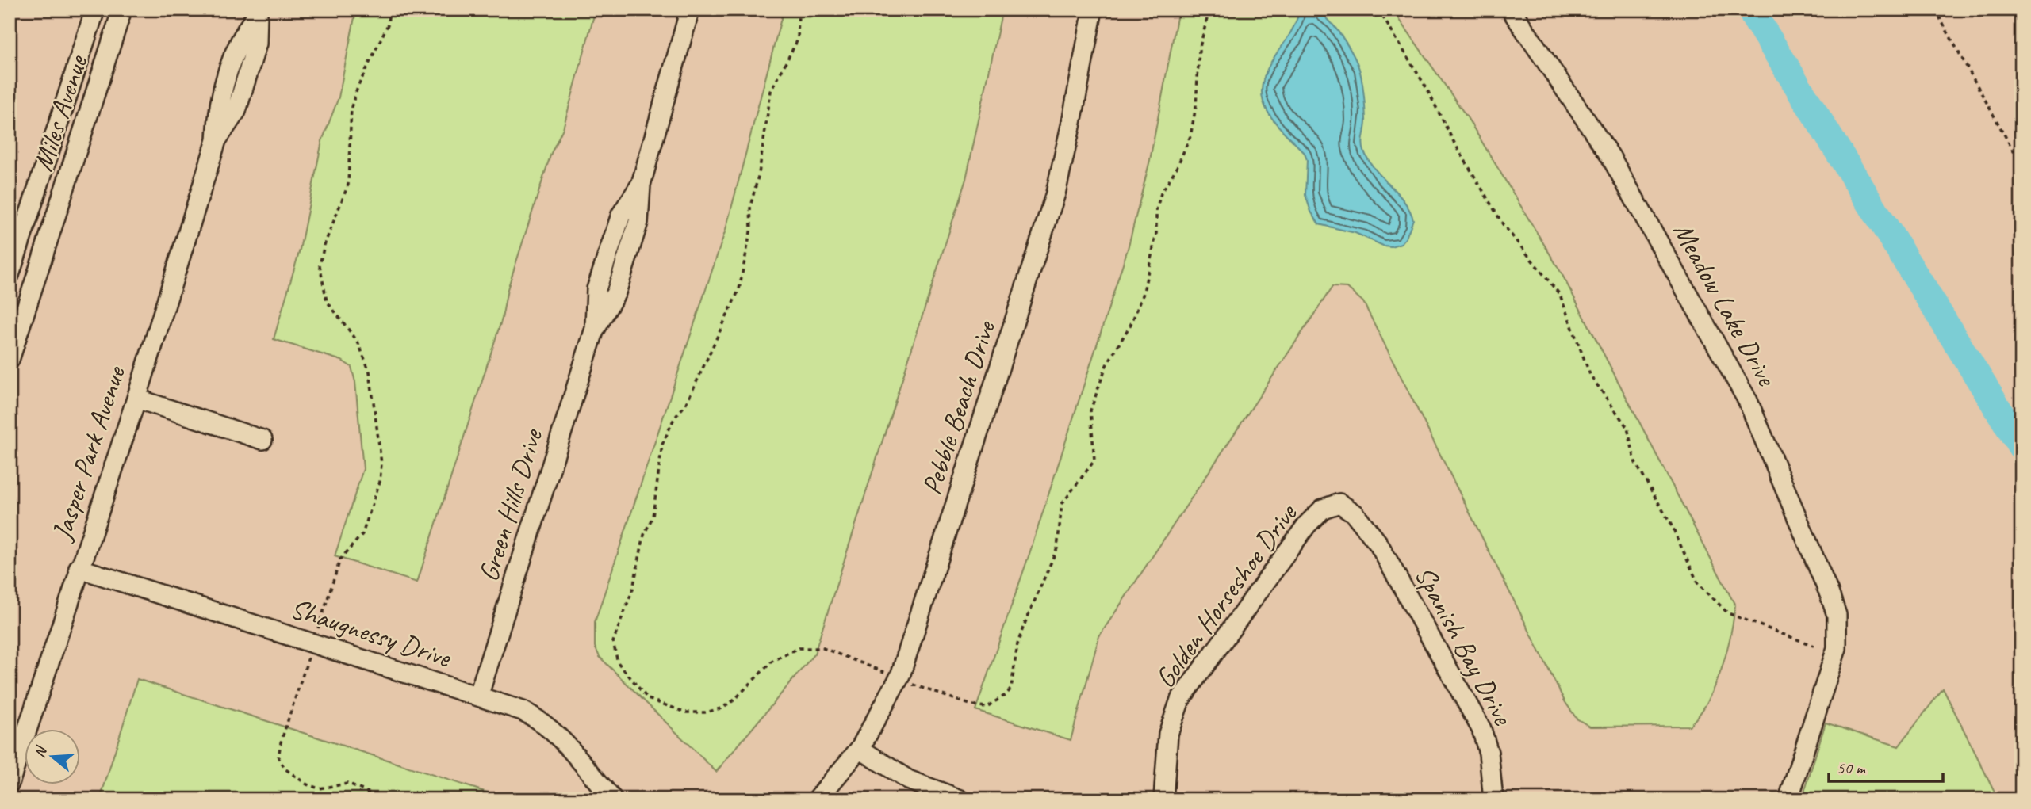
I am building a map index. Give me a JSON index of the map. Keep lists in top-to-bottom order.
{
  "streets": {
    "street": [
      "Miles Avenue",
      "Meadow Lake Drive",
      "Pebble Beach Drive",
      "Jasper Park Avenue",
      "Green Hills Drive",
      "Golden Horseshoe Drive",
      "Shaugnessy Drive",
      "Spanish Bay Drive"
    ]
  },
  "crossings": [
    ["Jasper Park Avenue", "Shaugnessy Drive"],
    ["Green Hills Drive", "Shaugnessy Drive"],
    ["Golden Horseshoe Drive", "Spanish Bay Drive"]
  ],
  "scale_bar": "50 m",
  "north": "left"
}
